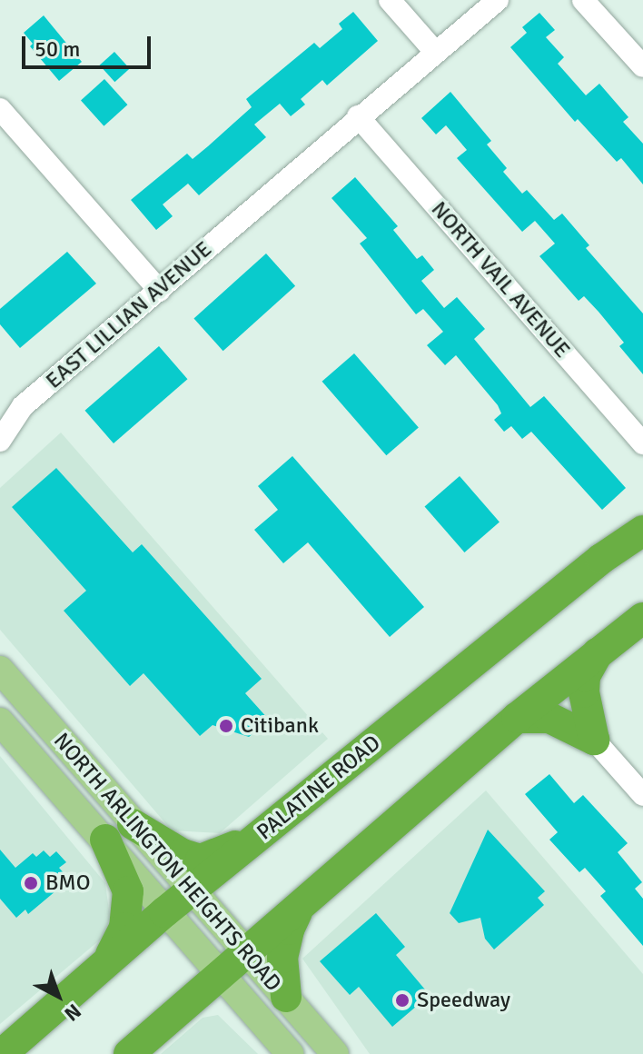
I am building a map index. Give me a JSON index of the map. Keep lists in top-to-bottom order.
{
  "streets": {
    "highway": ["PALATINE ROAD"],
    "main road": ["NORTH ARLINGTON HEIGHTS ROAD"],
    "street": ["NORTH VAIL AVENUE", "EAST LILLIAN AVENUE"]
  },
  "crossings": [
    ["NORTH VAIL AVENUE", "EAST LILLIAN AVENUE"],
    ["PALATINE ROAD", "NORTH ARLINGTON HEIGHTS ROAD"]
  ],
  "places": ["Citibank", "BMO", "Speedway"],
  "scale_bar": "50 m",
  "north": "bottom right"
}
